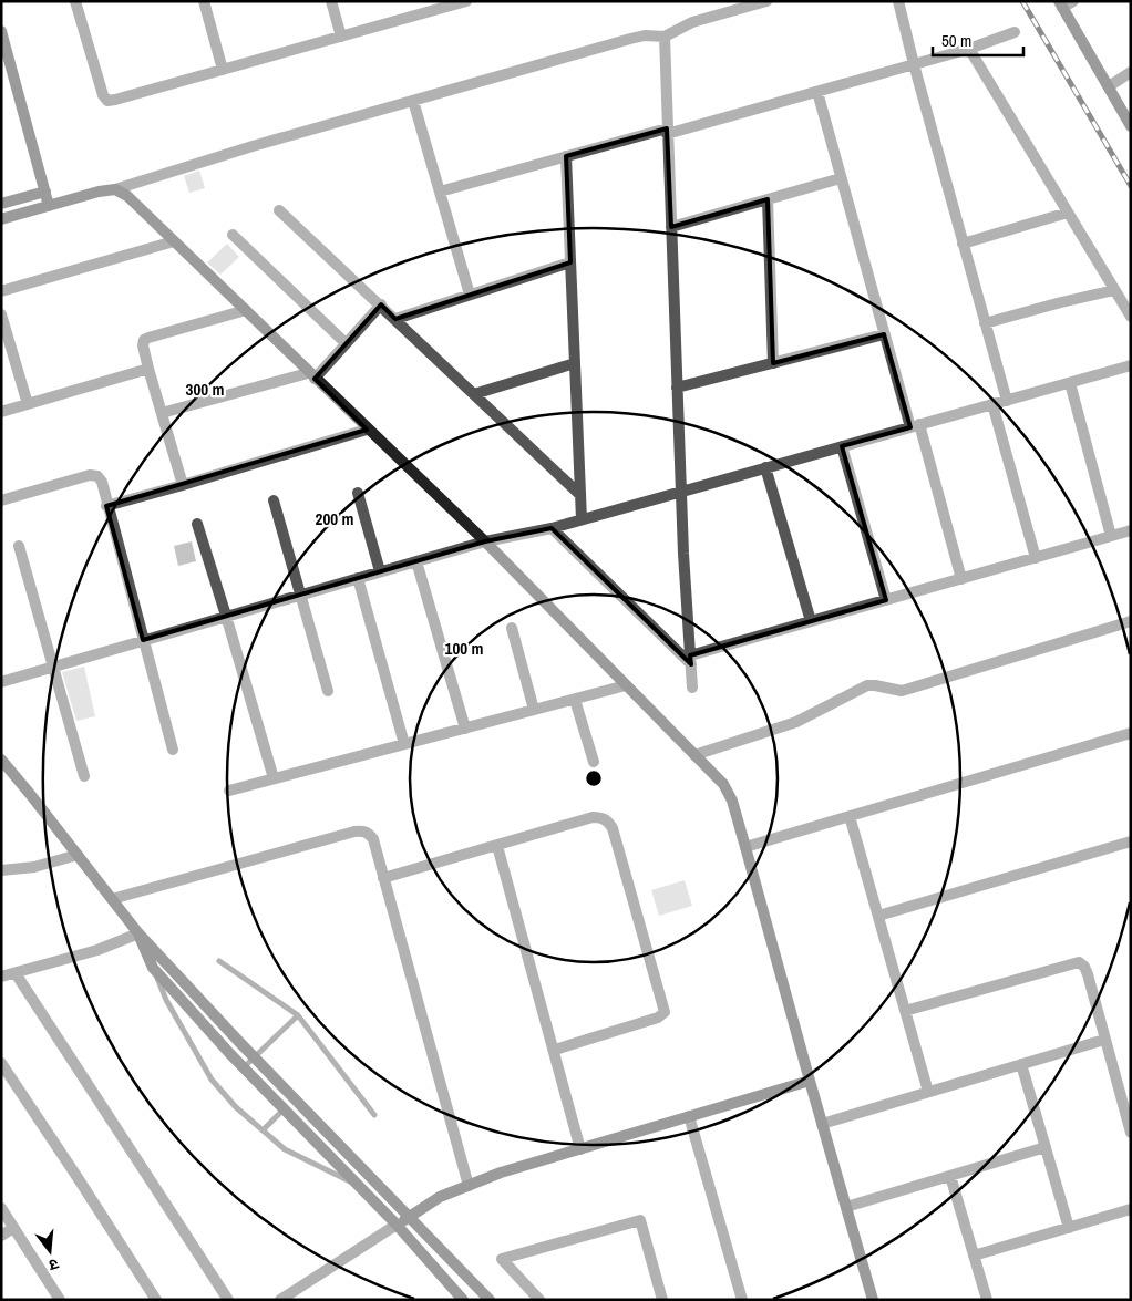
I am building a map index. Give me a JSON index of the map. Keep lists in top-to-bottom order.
{
  "scale_bar": "50 m",
  "north": "bottom",
  "rings": ["300 m", "200 m", "100 m"]
}
